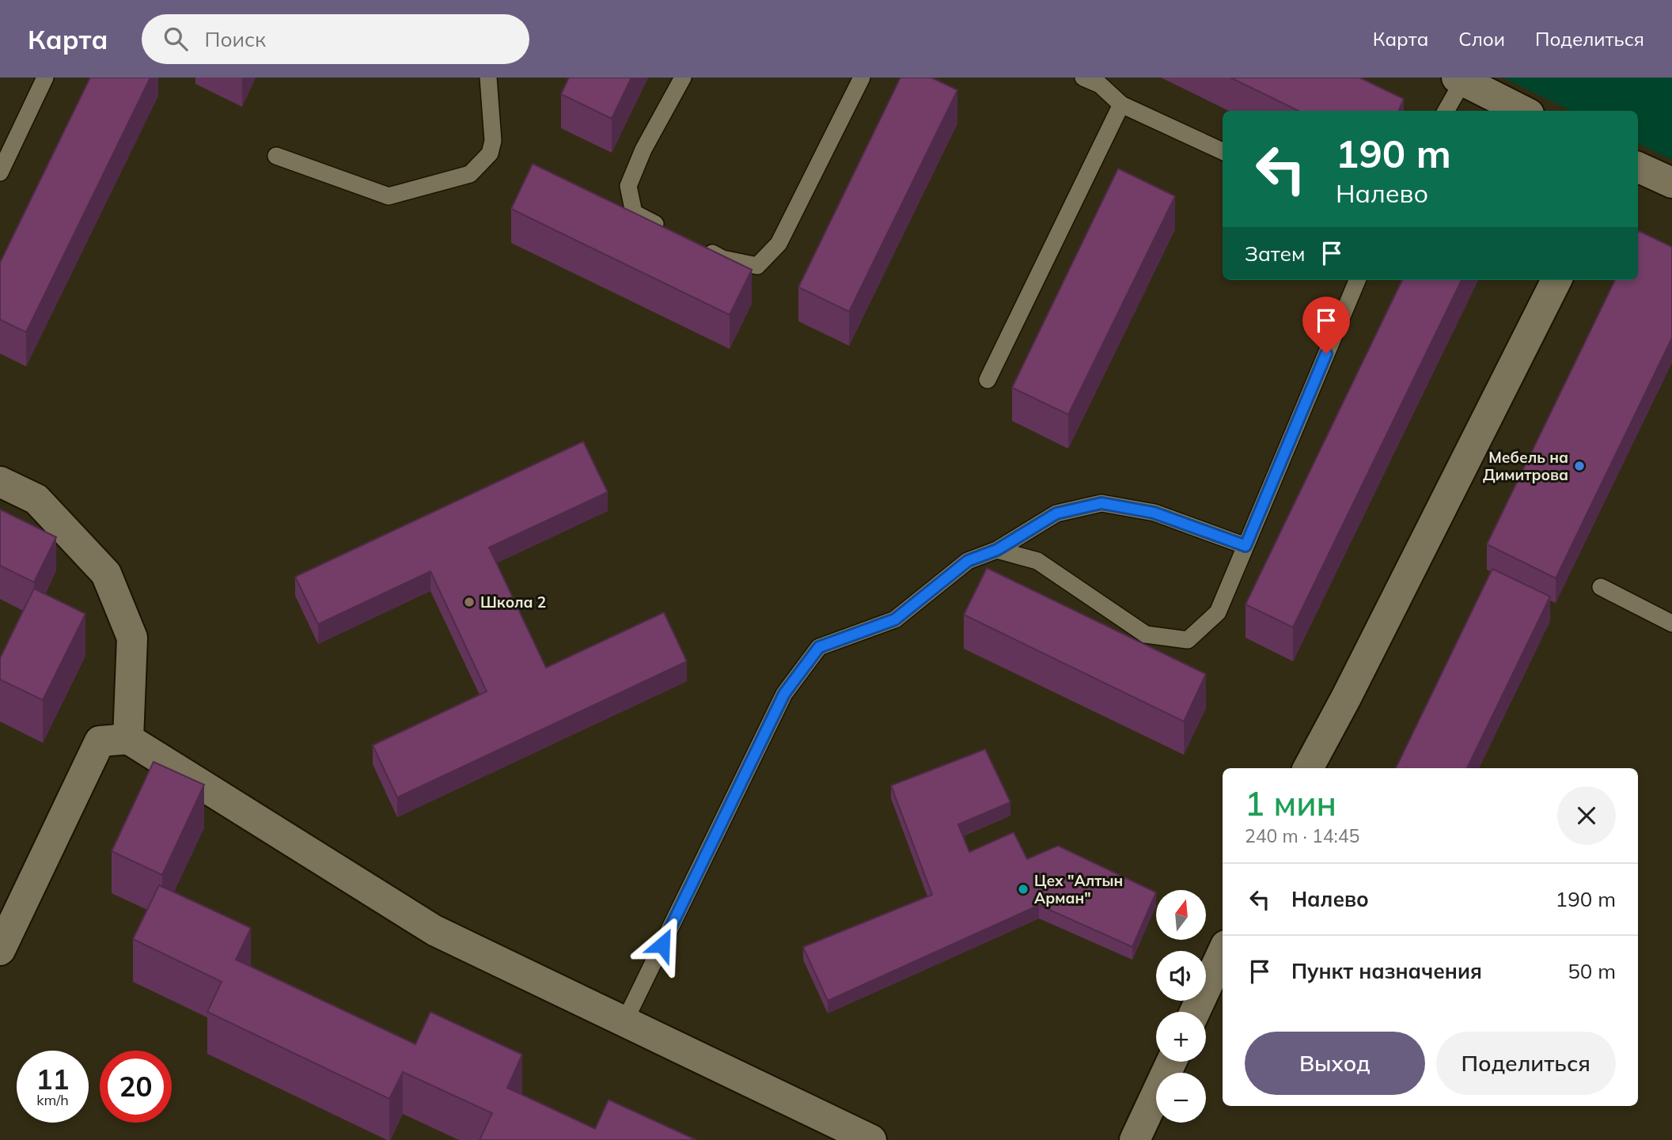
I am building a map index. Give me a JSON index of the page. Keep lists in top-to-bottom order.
{
  "places": ["Мебель на Димитрова", "Школа 2", "Цех \"Алтын Арман\""],
  "north": "top",
  "page": {
    "header": "Карта",
    "search": "Поиск",
    "nav": ["Карта", "Слои", "Поделиться"],
    "turn": ["190 m", "Налево"],
    "then": "Затем",
    "heading": ["1 мин", "240 m · 14:45"],
    "list": [
      {
        "name": "Налево",
        "value": "190 m"
      },
      {
        "name": "Пункт назначения",
        "value": "50 m"
      }
    ],
    "map_buttons": ["+", "−"],
    "buttons": ["Выход", "Поделиться"],
    "speed": "11 km/h",
    "limit": "20"
  }
}
